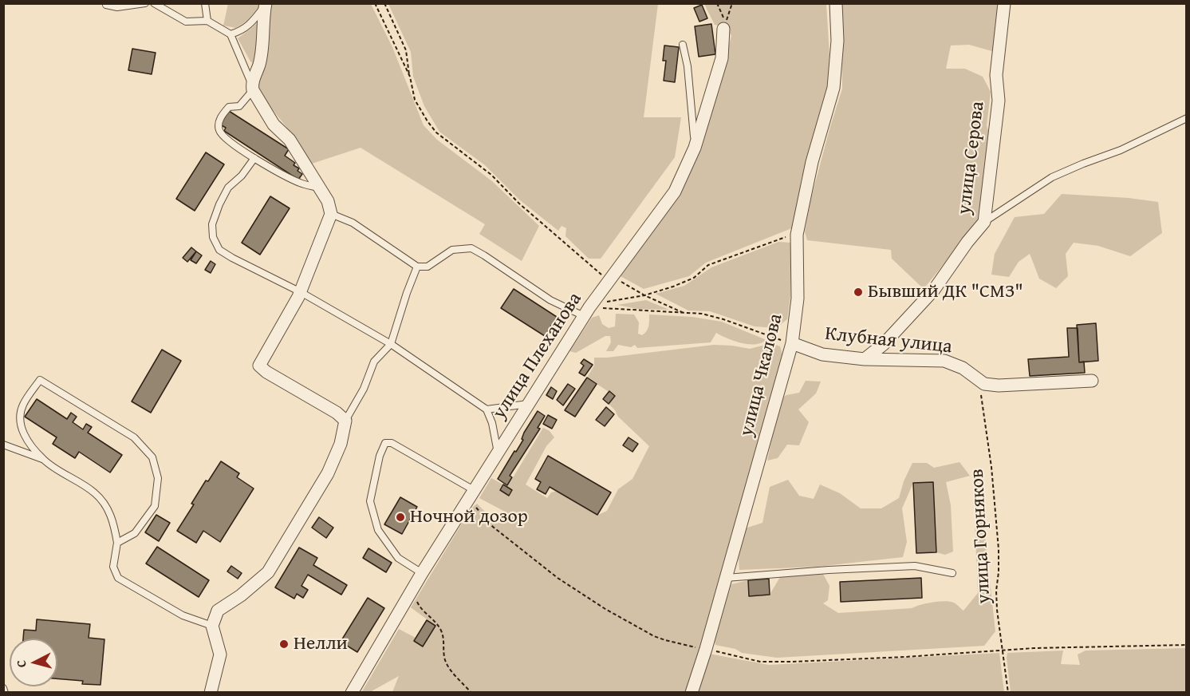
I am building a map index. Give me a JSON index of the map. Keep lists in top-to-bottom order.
{
  "streets": {
    "street": [
      "улица Серова",
      "Клубная улица",
      "улица Плеханова",
      "улица Чкалова"
    ],
    "path": ["улица Горняков"]
  },
  "crossings": [
    ["улица Серова", "Клубная улица"],
    ["Клубная улица", "улица Чкалова"],
    ["Клубная улица", "улица Горняков"]
  ],
  "places": ["Бывший ДК \"СМЗ\"", "Ночной дозор", "Нелли"],
  "north": "left"
}
